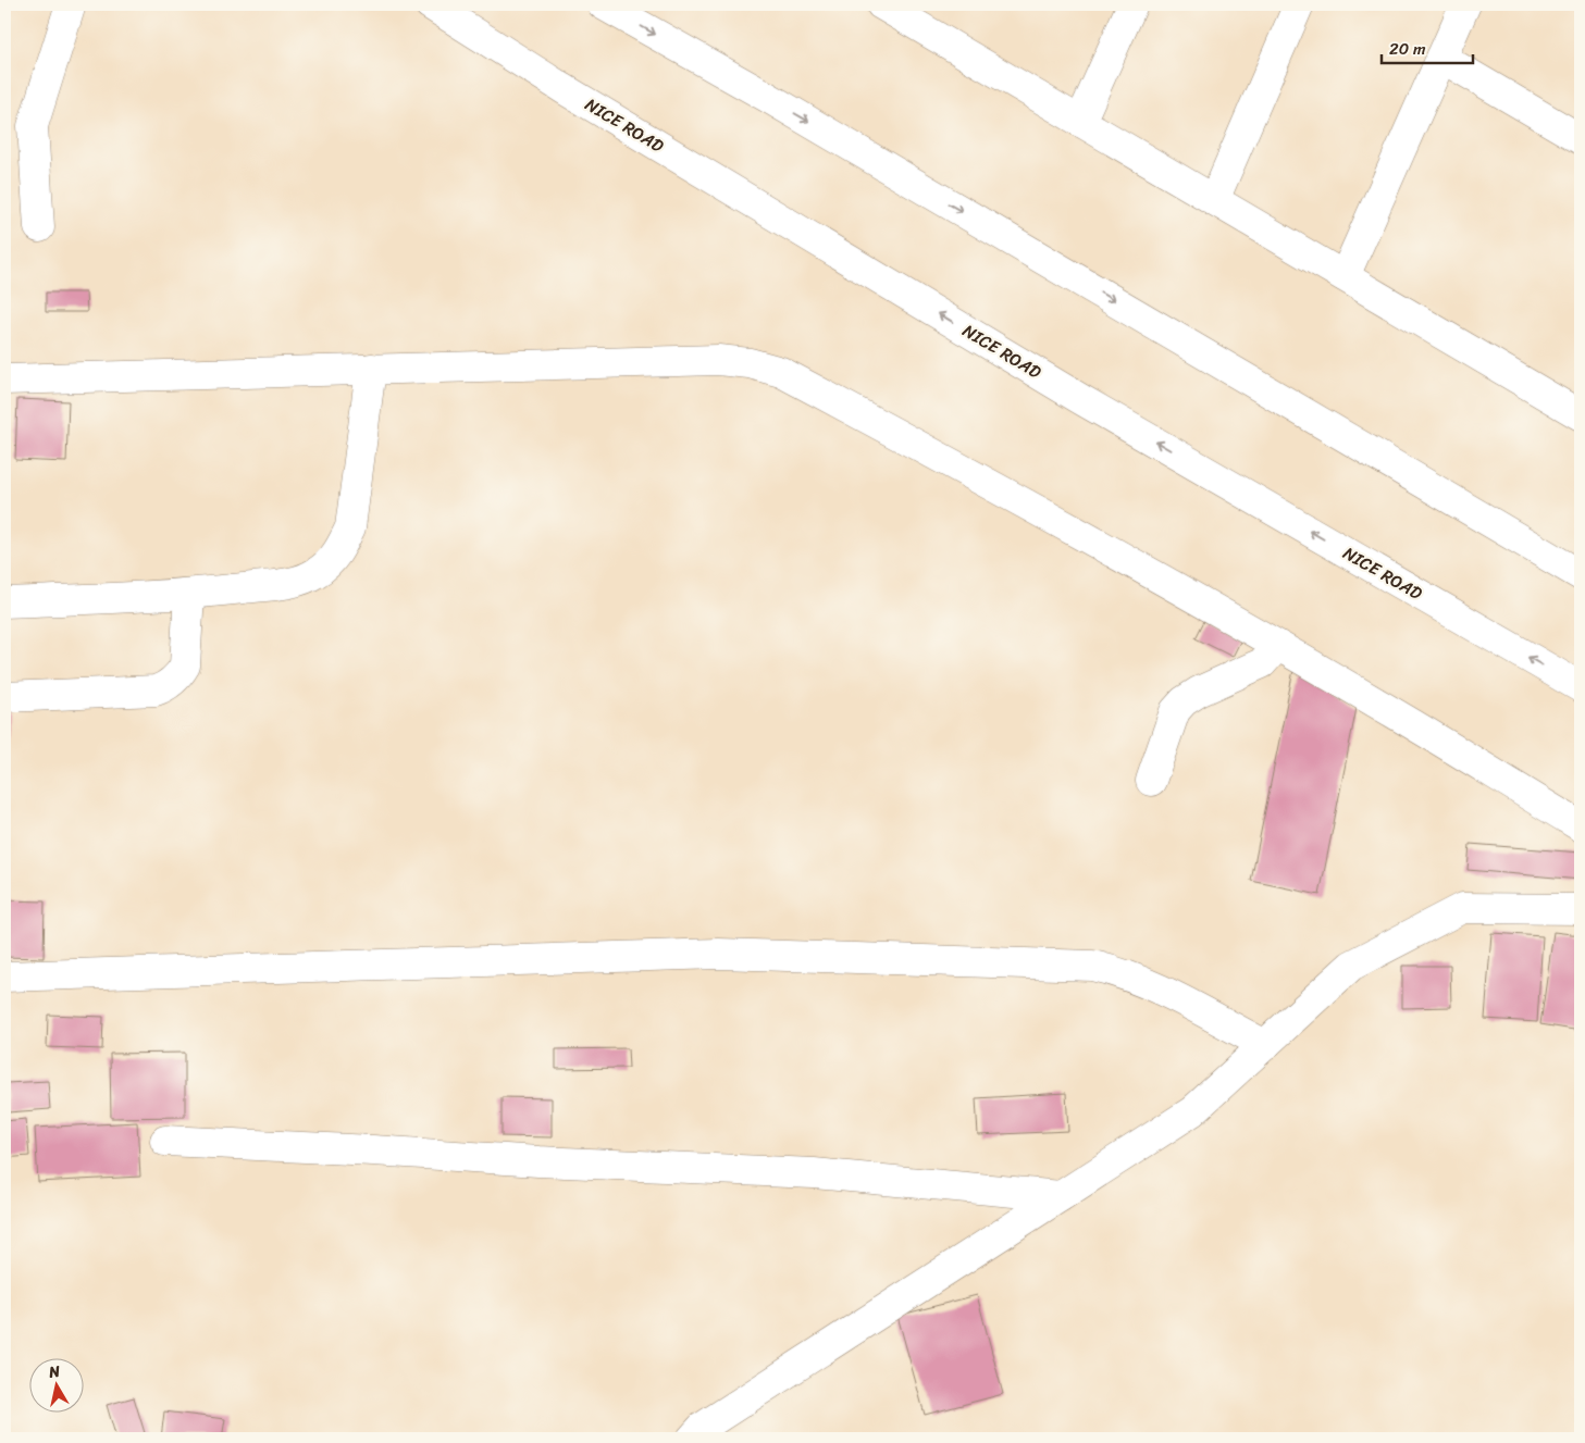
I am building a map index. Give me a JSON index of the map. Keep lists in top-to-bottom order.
{
  "streets": {
    "main road": ["NICE ROAD"]
  },
  "scale_bar": "20 m",
  "north": "top"
}
